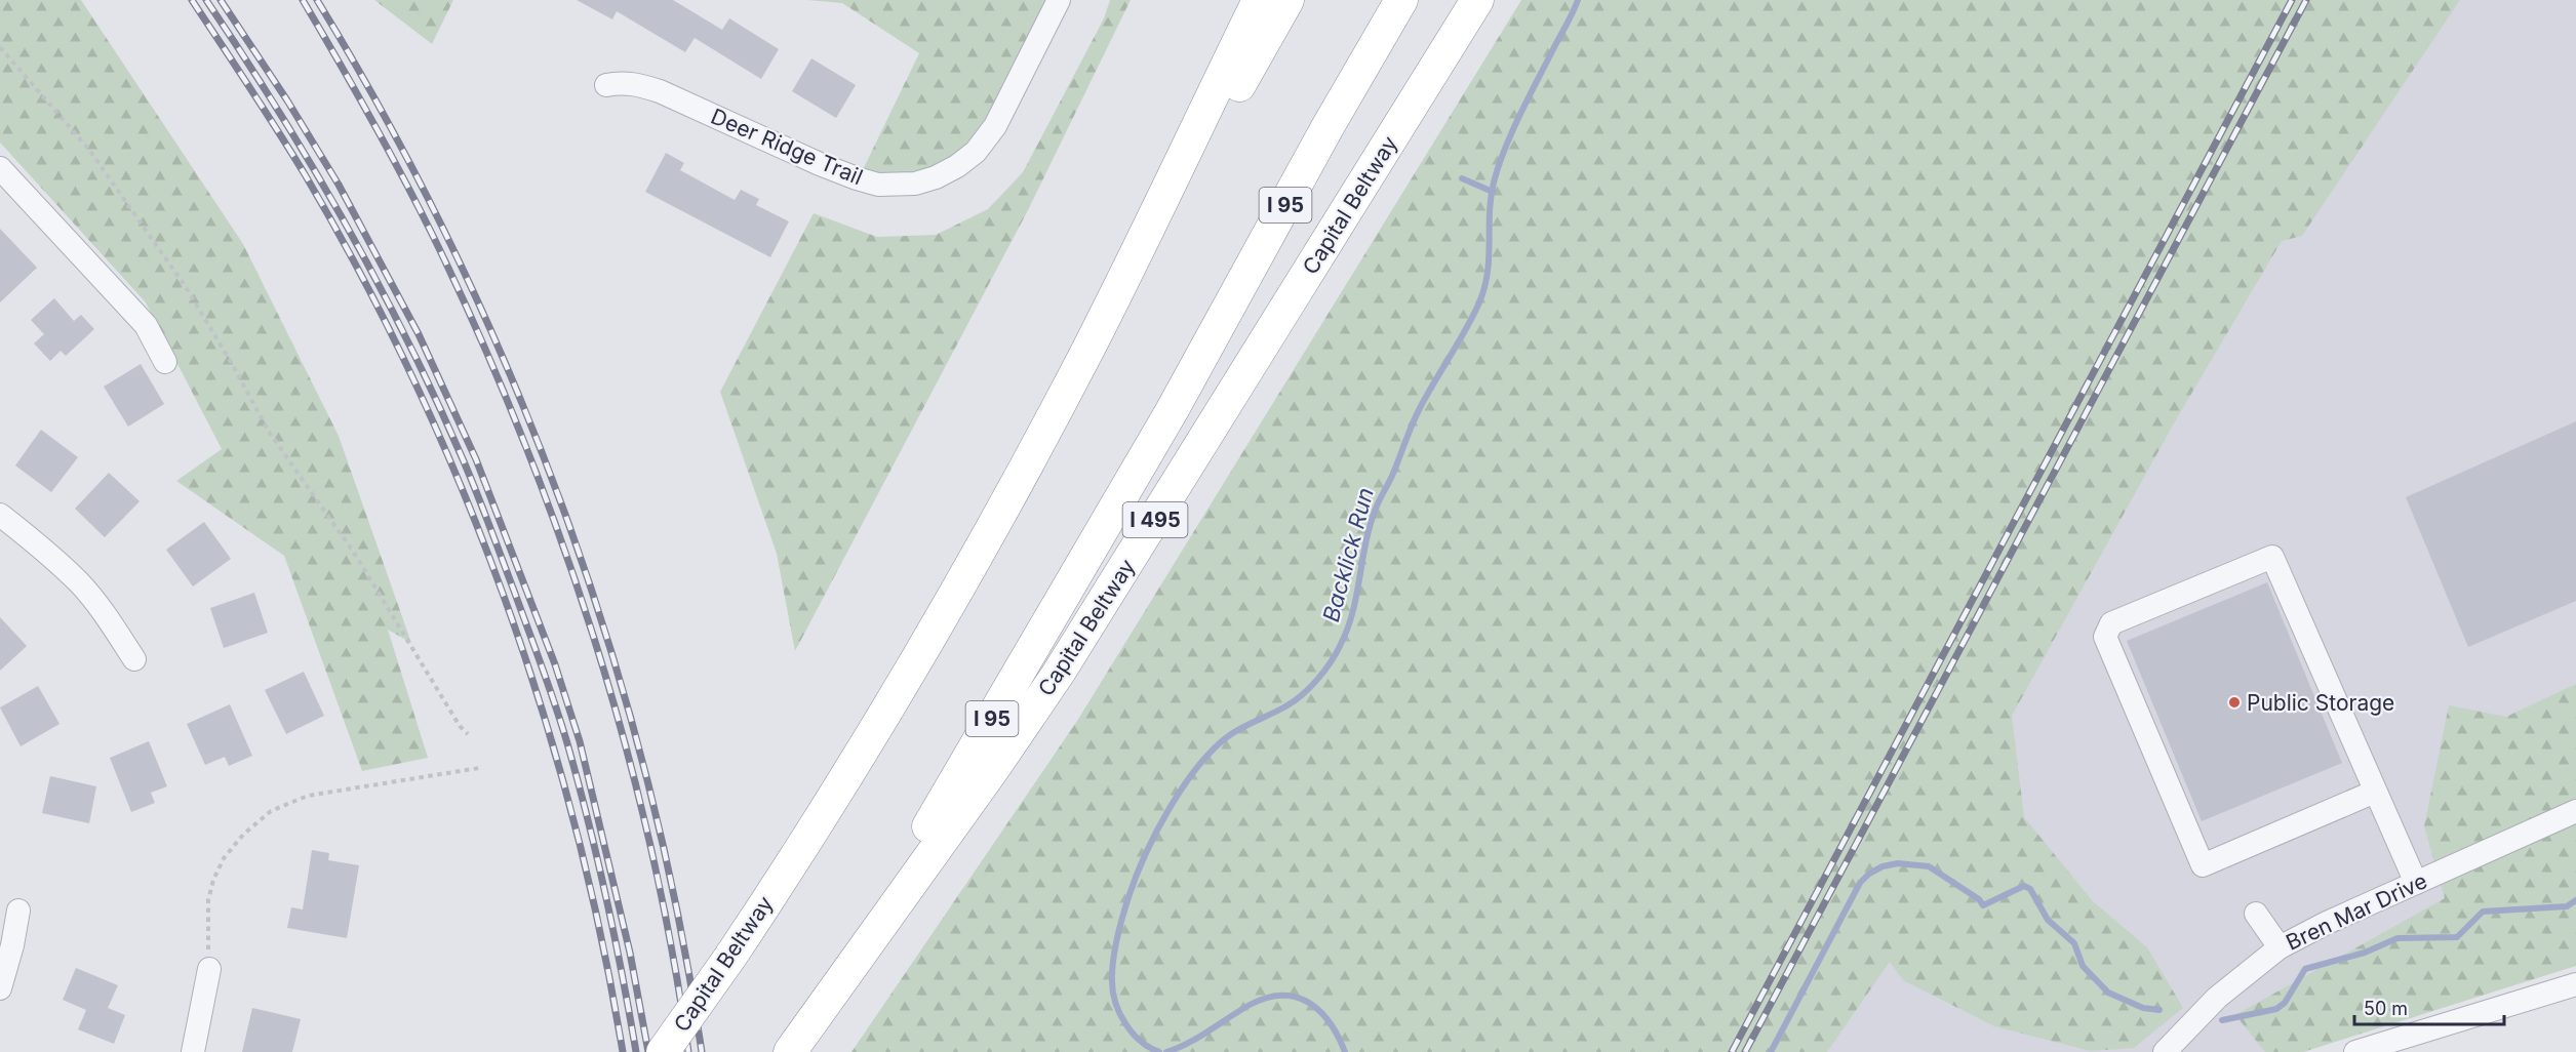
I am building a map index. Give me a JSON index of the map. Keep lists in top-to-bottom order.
{
  "streets": {
    "highway": ["I 95", "Capital Beltway", "I 495"],
    "street": ["Deer Ridge Trail", "Bren Mar Drive"]
  },
  "crossings": [
    ["I 95", "Capital Beltway"]
  ],
  "water": ["Backlick Run"],
  "places": ["Public Storage"],
  "scale_bar": "50 m"
}
